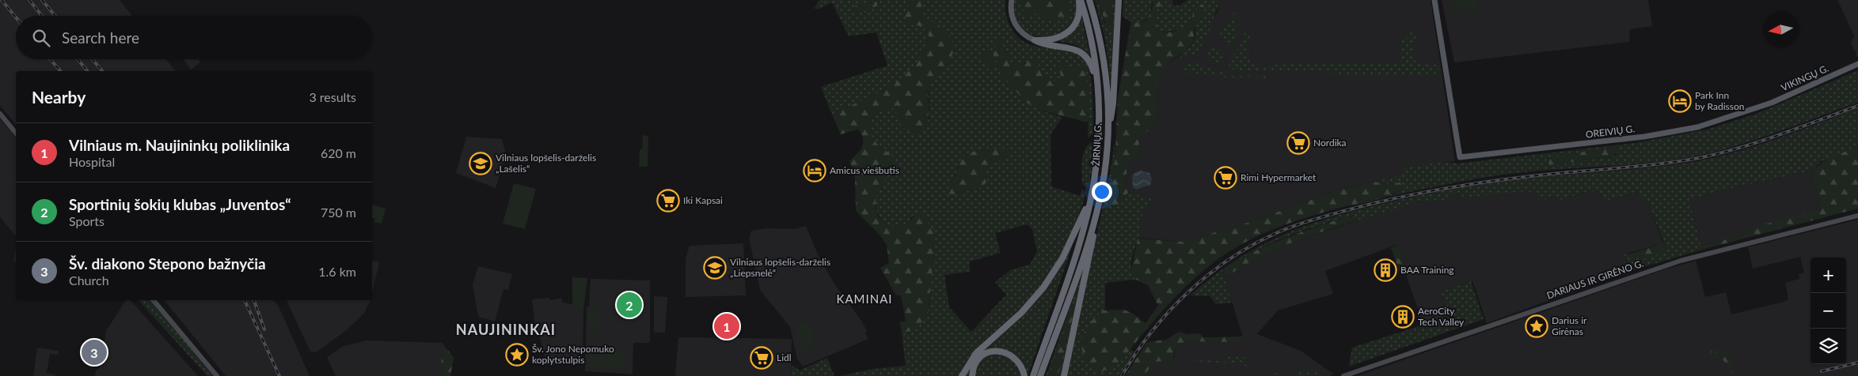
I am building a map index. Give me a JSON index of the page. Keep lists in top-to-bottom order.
{
  "streets": {
    "highway": ["ŽIRNIŲ G."],
    "main road": ["VIKINGŲ G.", "OREIVIŲ G.", "DARIAUS IR GIRĖNO G."]
  },
  "crossings": [
    ["VIKINGŲ G.", "OREIVIŲ G."]
  ],
  "districts": ["KAMINAI", "NAUJININKAI"],
  "places": {
    "hotel": ["Park Inn by Radisson", "Amicus viešbutis"],
    "supermarket": [
      "Nordika",
      "Rimi Hypermarket",
      "Iki Kapsai",
      "Lidl"
    ],
    "school or university": ["Vilniaus lopšelis-darželis „Lašelis“", "Vilniaus lopšelis-darželis „Liepsnelė“"],
    "building": ["BAA Training", "AeroCity Tech Valley"],
    "place": ["Darius ir Girėnas", "Šv. Jono Nepomuko koplytstulpis"]
  },
  "north": "left",
  "page": {
    "search": "Search here",
    "heading": ["Nearby", "3 results"],
    "list": [
      {
        "mark": "1",
        "name": "Vilniaus m. Naujininkų poliklinika",
        "note": "Hospital",
        "value": "620 m"
      },
      {
        "mark": "2",
        "name": "Sportinių šokių klubas „Juventos“",
        "note": "Sports",
        "value": "750 m"
      },
      {
        "mark": "3",
        "name": "Šv. diakono Stepono bažnyčia",
        "note": "Church",
        "value": "1.6 km"
      }
    ],
    "map_buttons": ["+", "−"],
    "pins": ["2", "1", "3"]
  }
}
